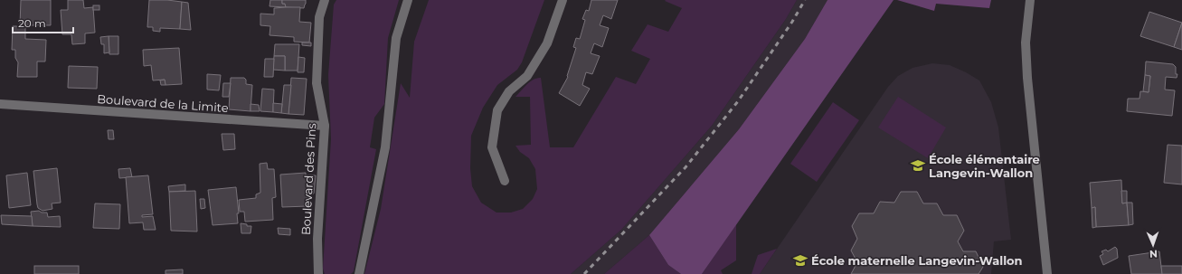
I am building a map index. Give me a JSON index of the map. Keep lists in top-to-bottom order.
{
  "streets": {
    "street": ["Boulevard de la Limite", "Boulevard des Pins"]
  },
  "crossings": [
    ["Boulevard de la Limite", "Boulevard des Pins"]
  ],
  "places": {
    "school or university": ["École élémentaire Langevin-Wallon", "École maternelle Langevin-Wallon"]
  },
  "scale_bar": "20 m",
  "north": "bottom"
}
